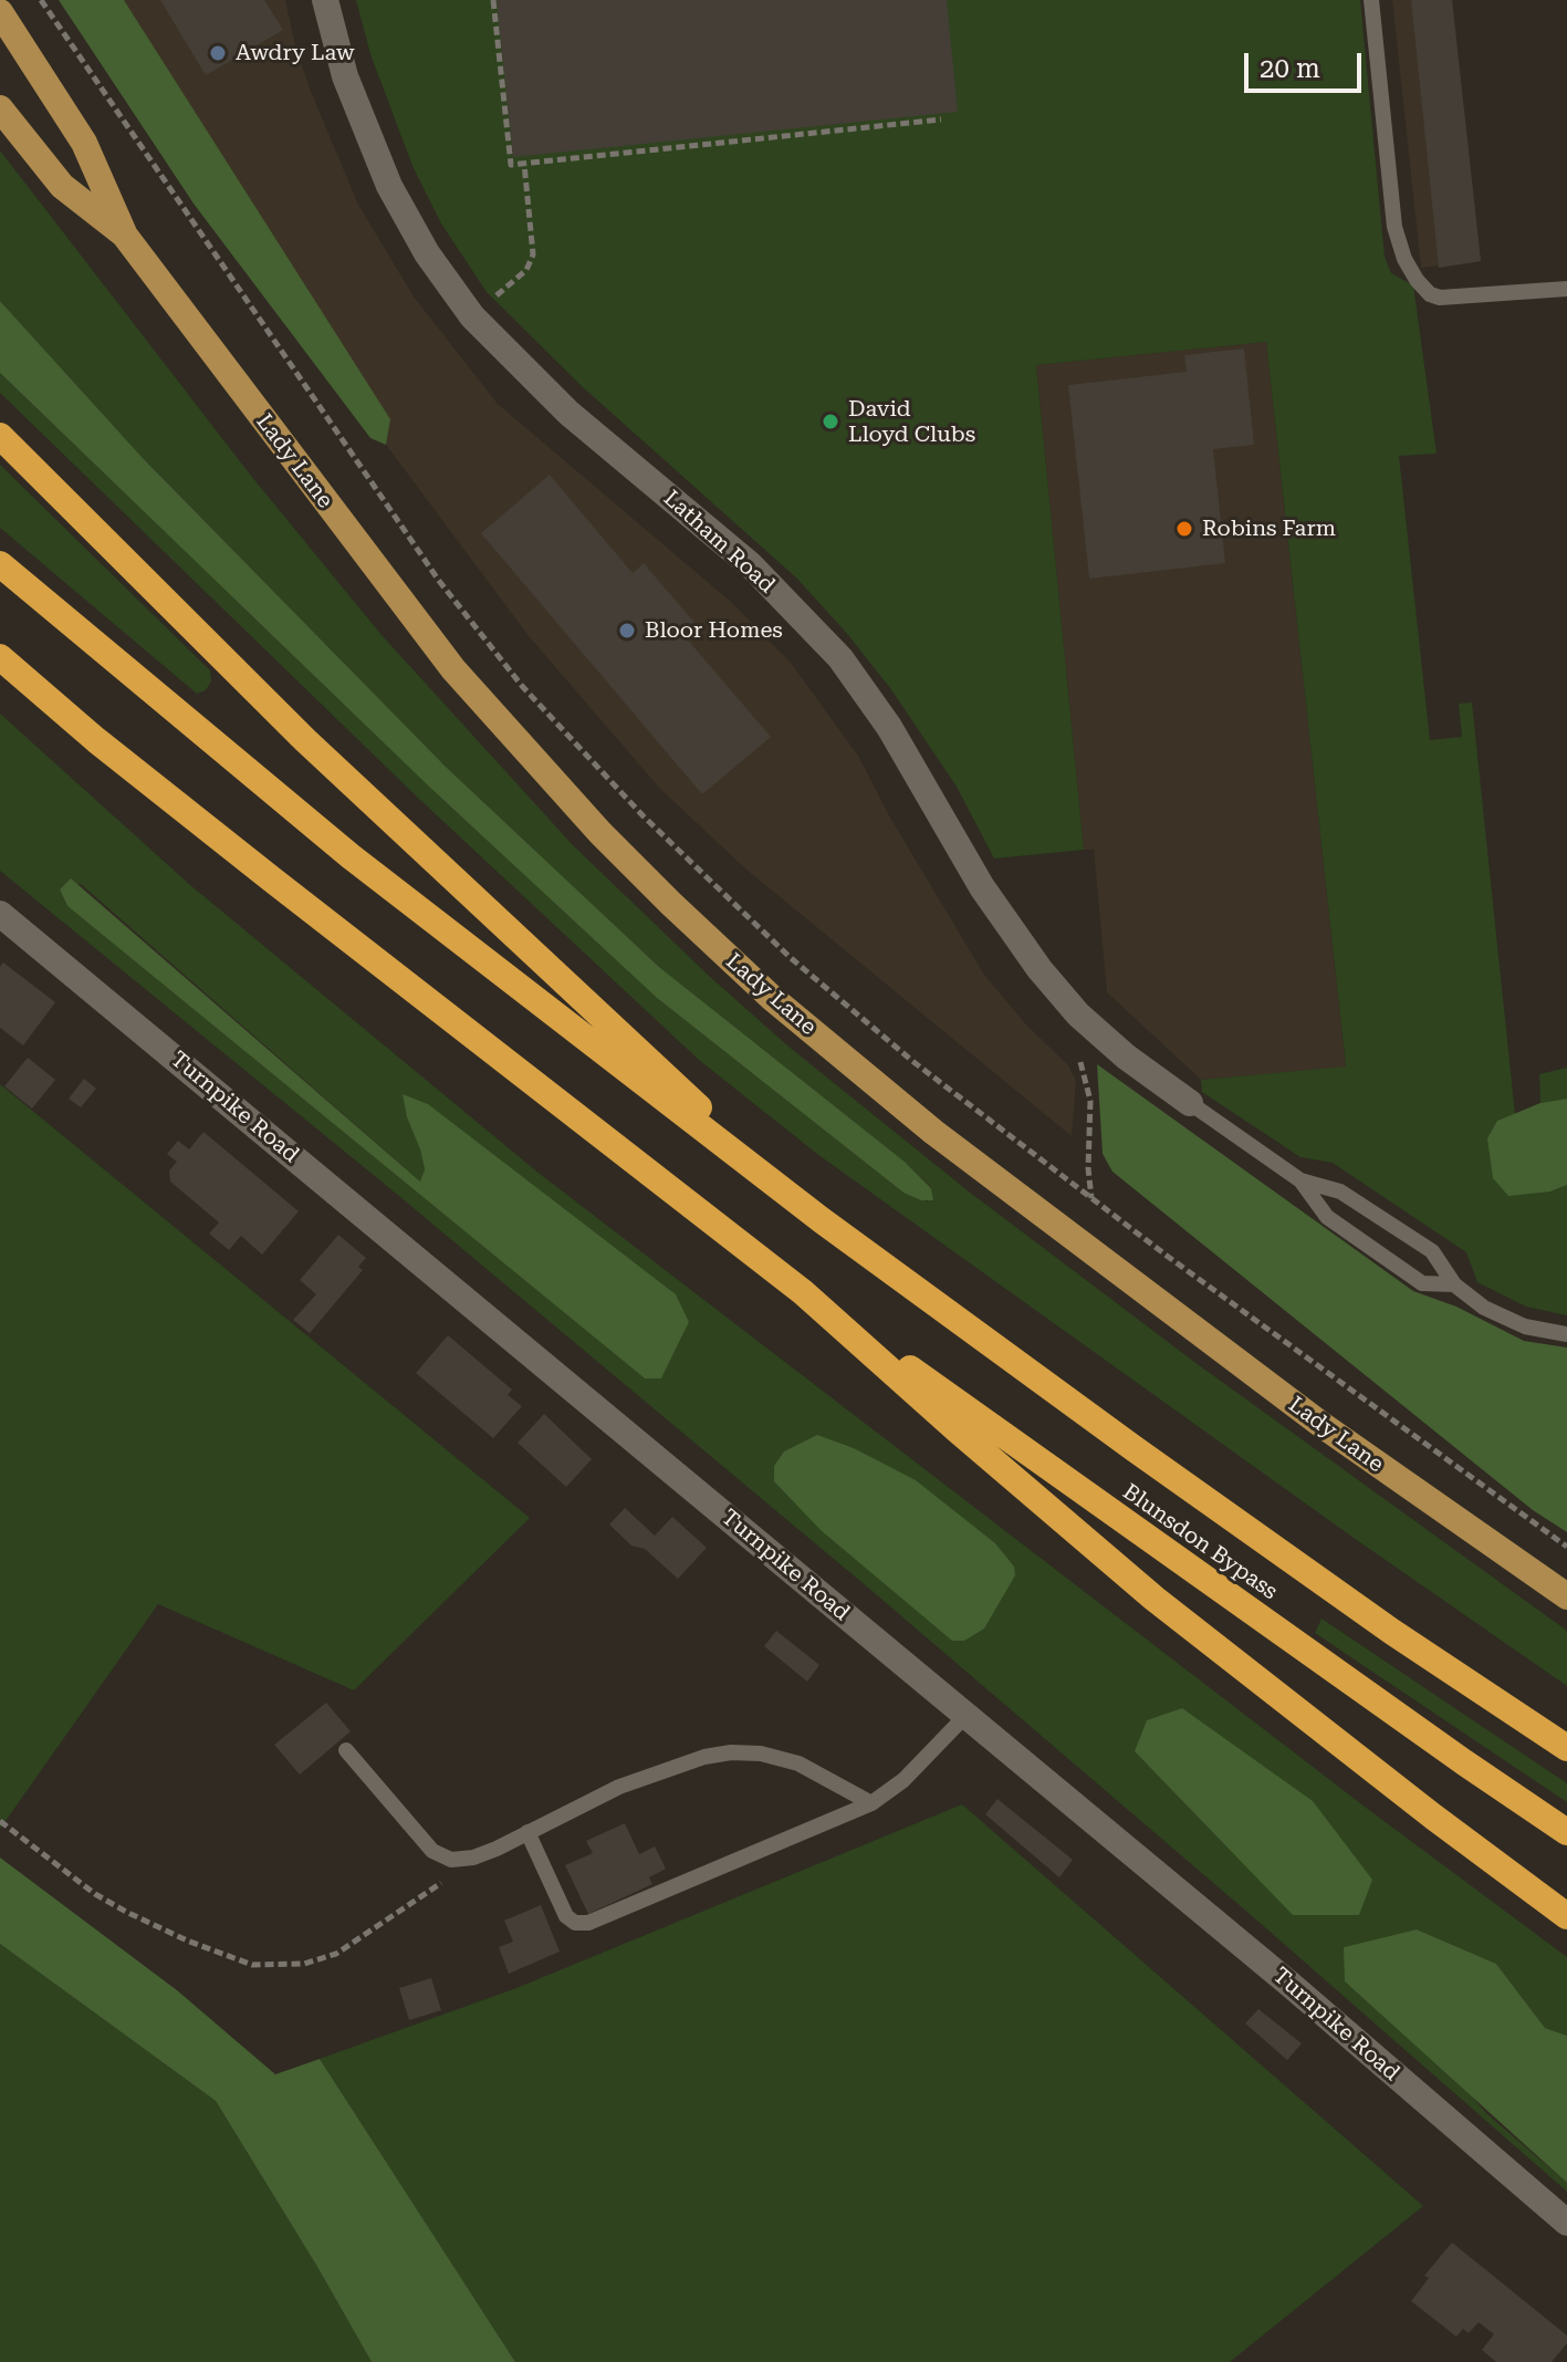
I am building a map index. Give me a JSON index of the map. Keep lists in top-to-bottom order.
{
  "streets": {
    "highway": ["Blunsdon Bypass"],
    "main road": ["Lady Lane"],
    "street": ["Latham Road", "Turnpike Road"]
  },
  "places": [
    "Awdry Law",
    "David Lloyd Clubs",
    "Robins Farm",
    "Bloor Homes"
  ],
  "scale_bar": "20 m"
}
